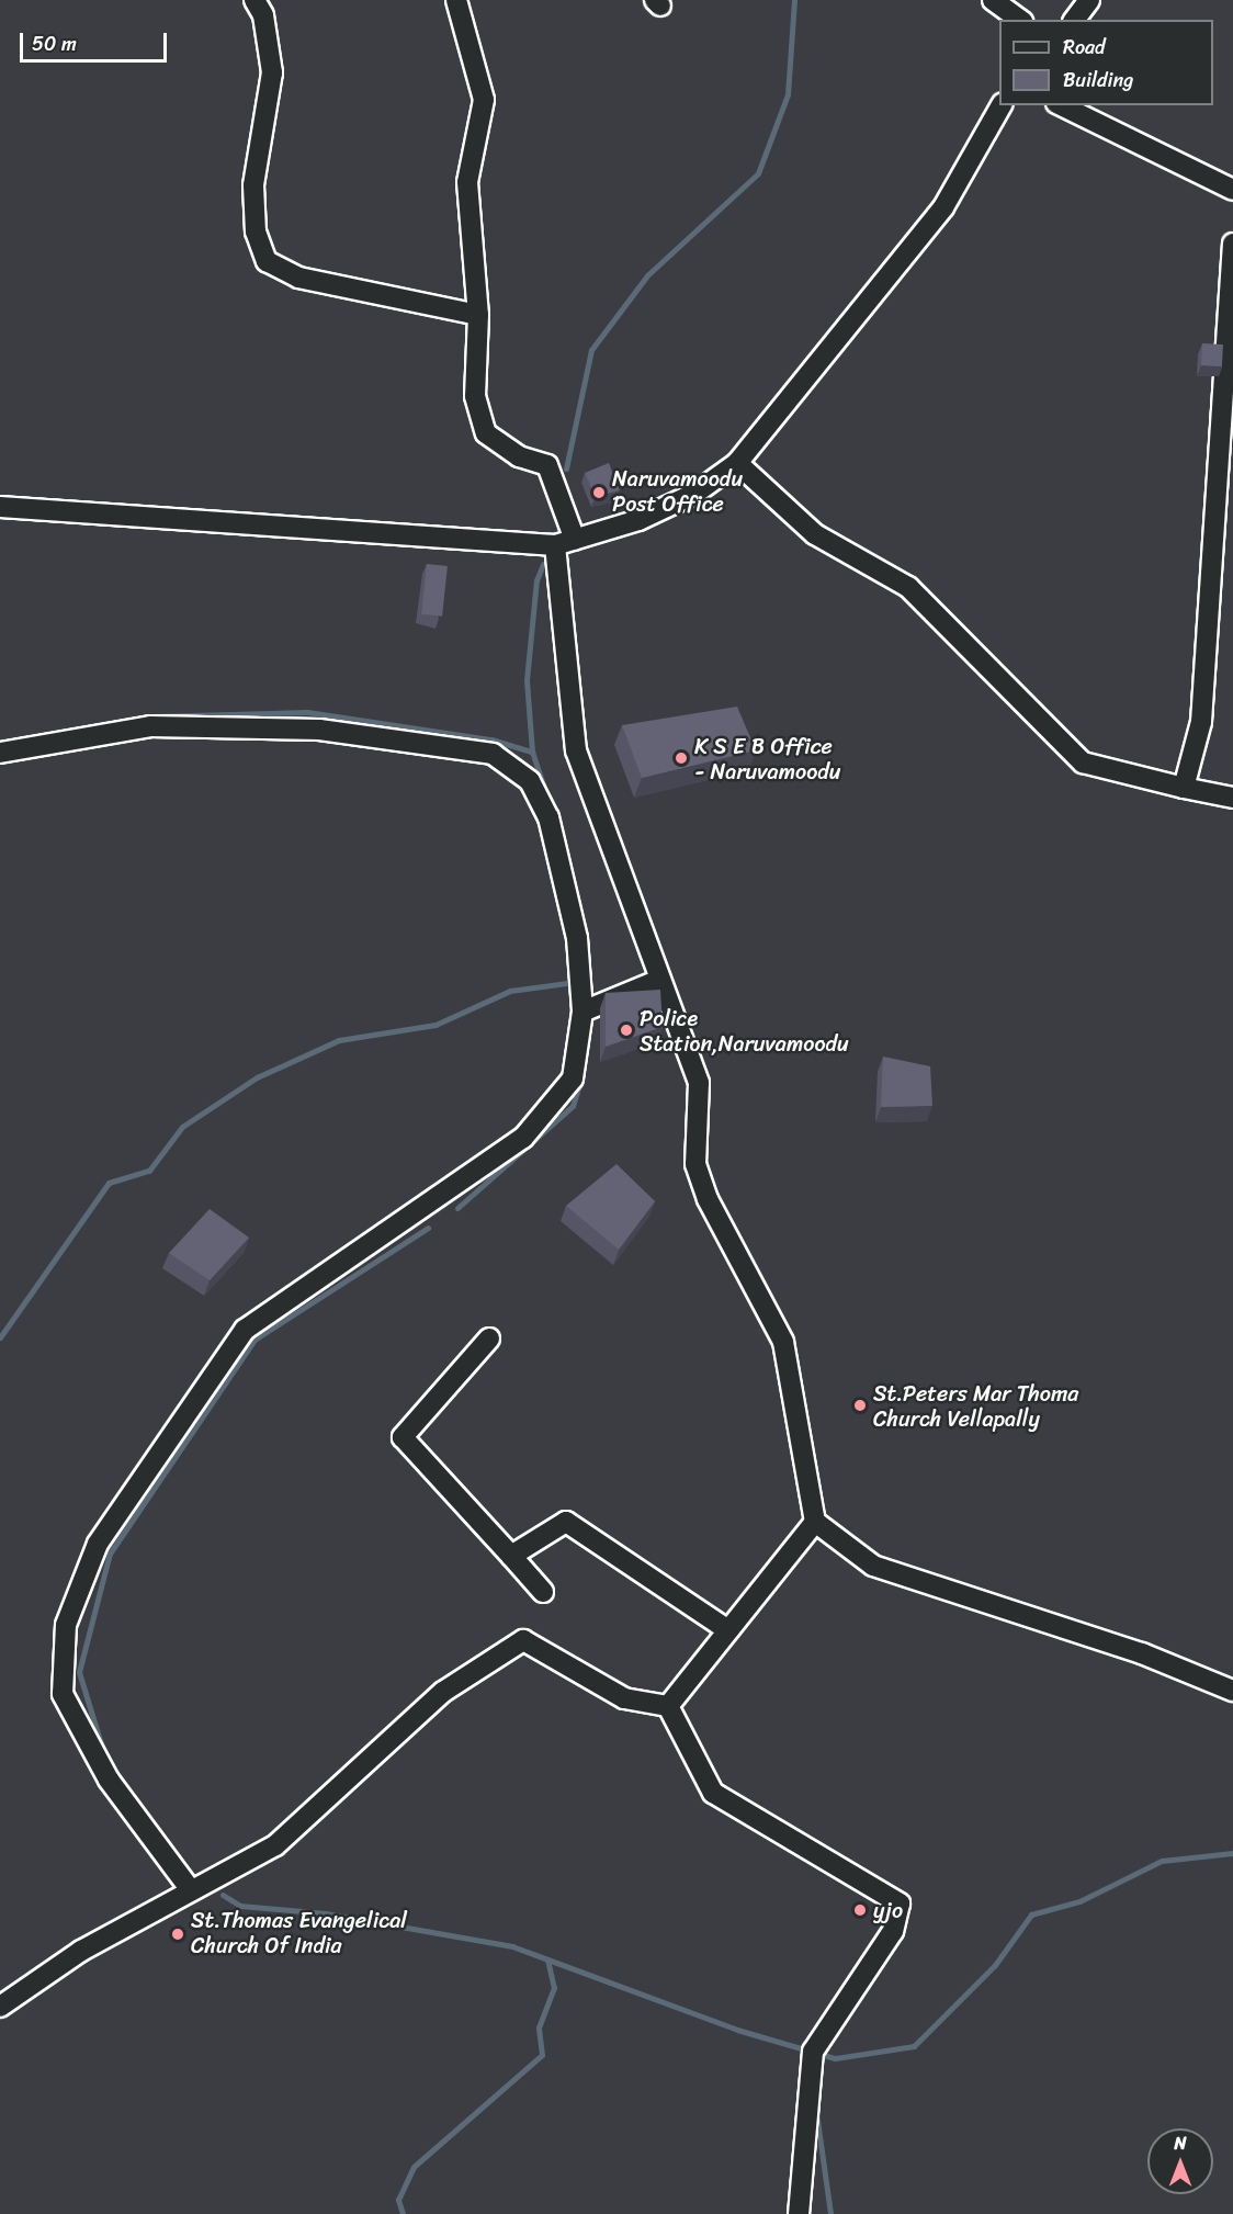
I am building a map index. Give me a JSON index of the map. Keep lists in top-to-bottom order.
{
  "places": [
    "Naruvamoodu Post Office",
    "K S E B Office - Naruvamoodu",
    "Police Station,Naruvamoodu",
    "St.Peters Mar Thoma Church Vellapally",
    "yjo",
    "St.Thomas Evangelical Church Of India"
  ],
  "legend": ["Road", "Building"],
  "scale_bar": "50 m",
  "north": "top"
}
